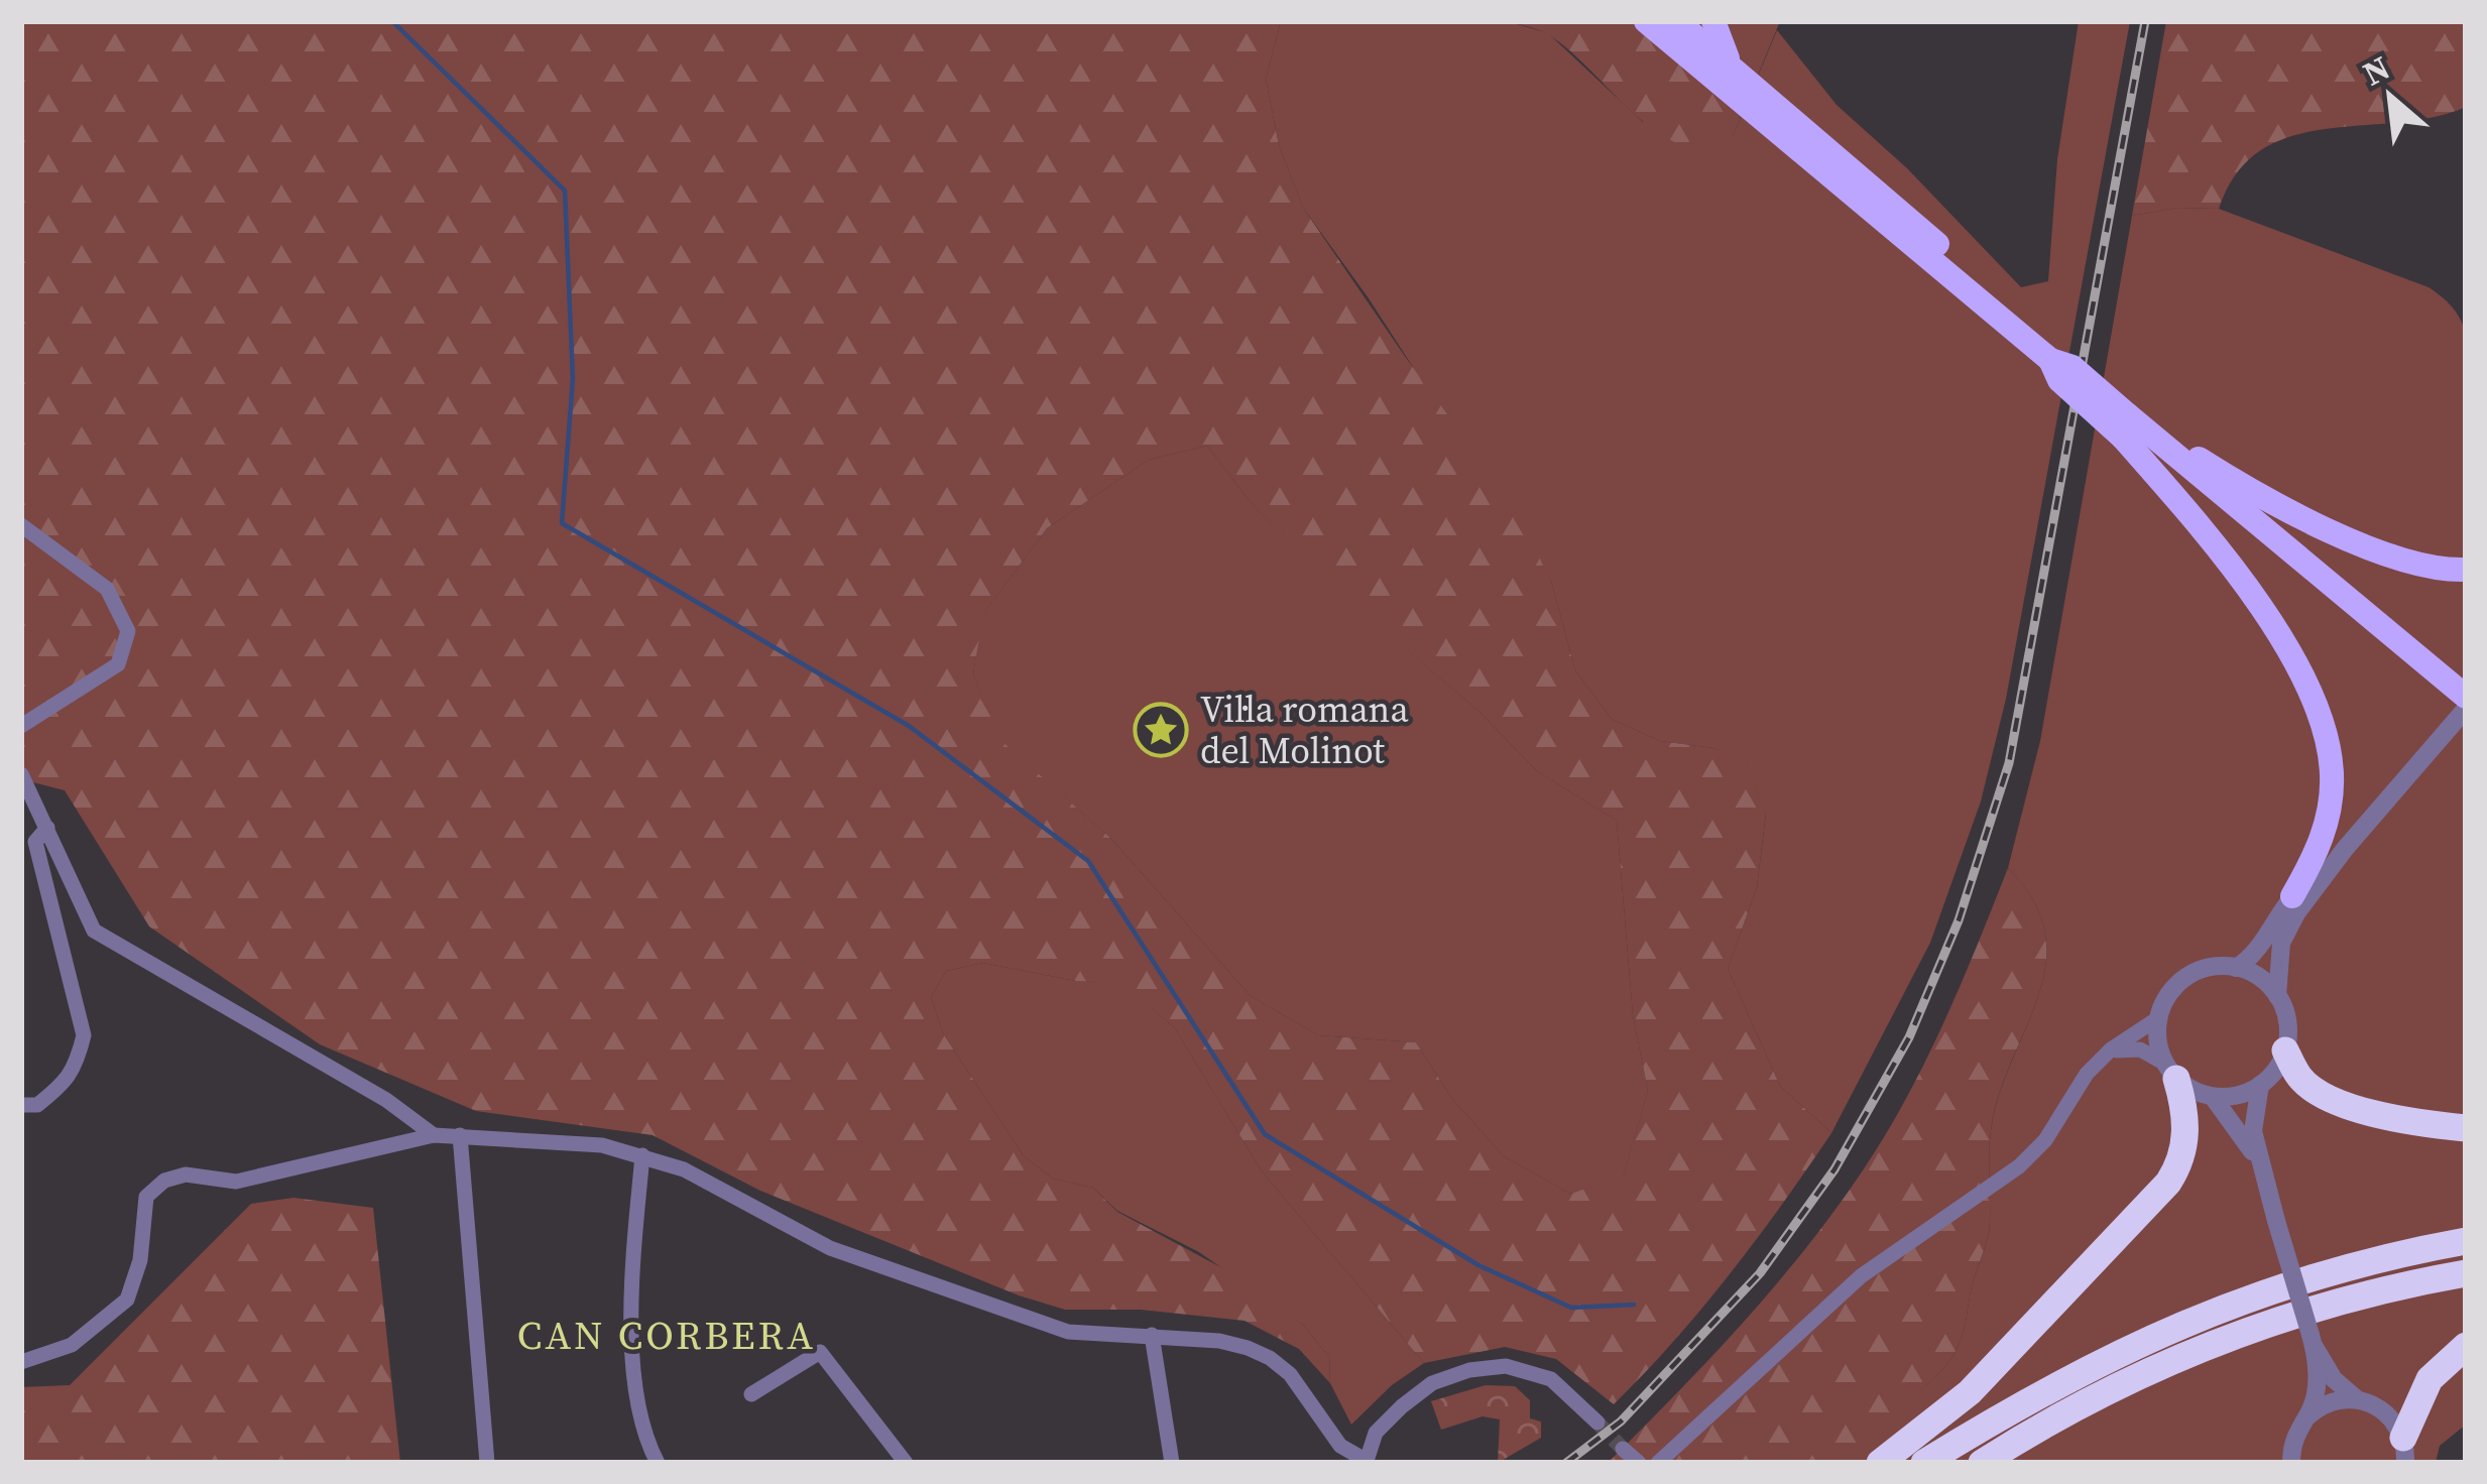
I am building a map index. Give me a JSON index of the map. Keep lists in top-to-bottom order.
{
  "districts": ["CAN CORBERA"],
  "places": {
    "place": ["Vil·la romana del Molinot"]
  },
  "north": "top left"
}
